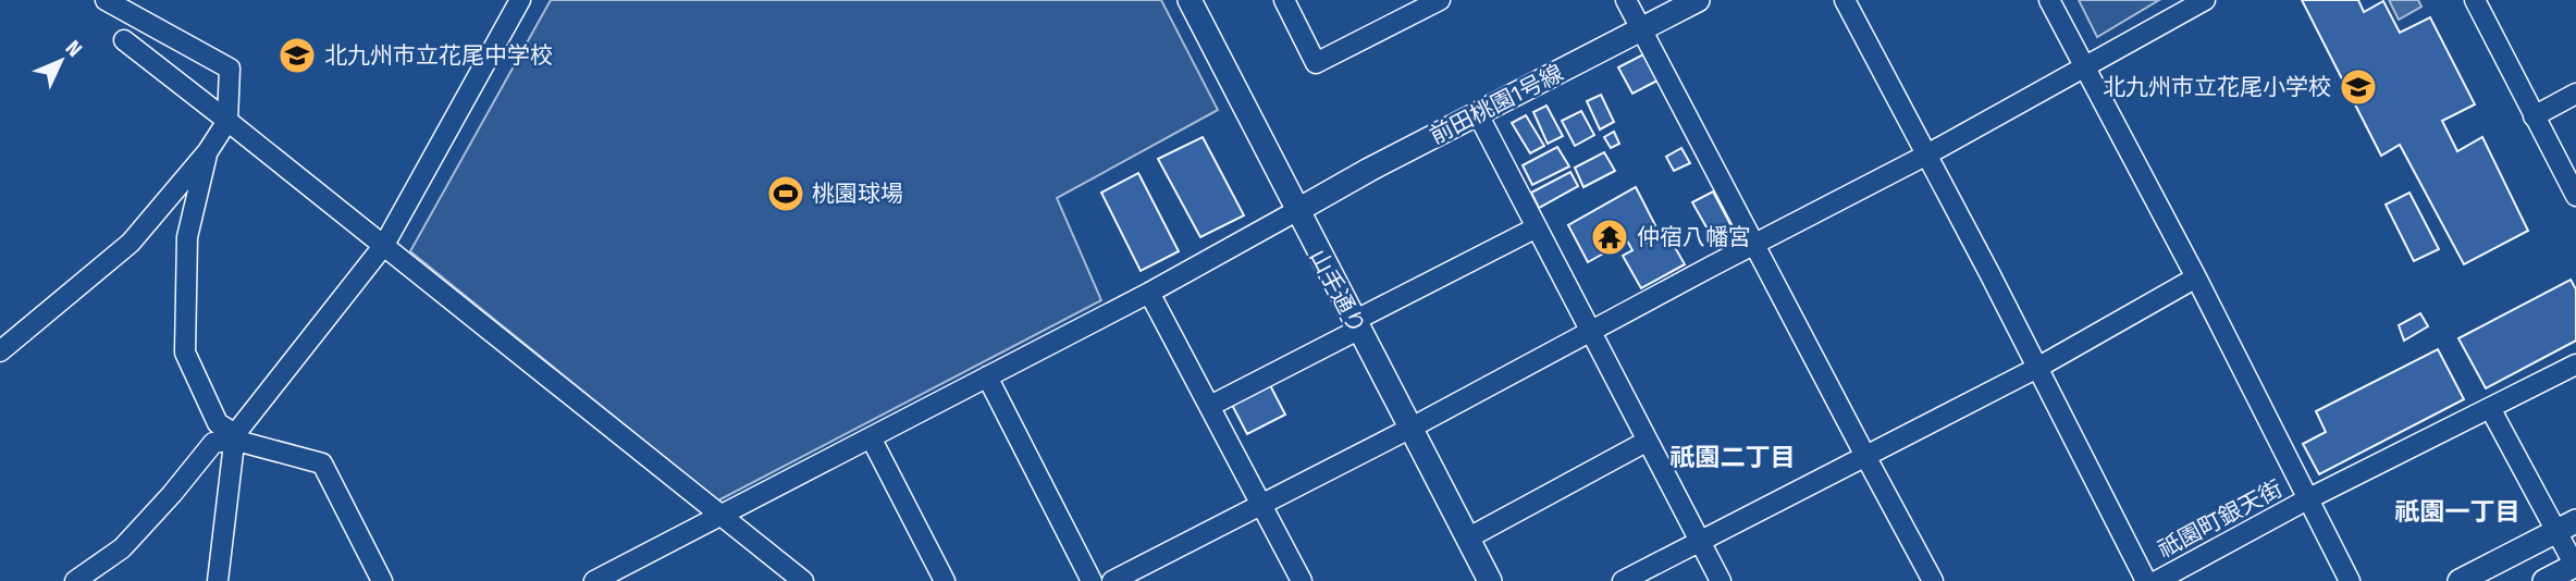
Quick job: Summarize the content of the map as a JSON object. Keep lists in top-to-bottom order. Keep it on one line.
{"streets":{"street":["前田桃園1号線","山手通り","祇園町銀天街"]},"crossings":[["前田桃園1号線","山手通り"]],"districts":["祇園二丁目","祇園一丁目"],"places":{"school or university":["北九州市立花尾中学校","北九州市立花尾小学校"],"sports":["桃園球場"],"temple":["仲宿八幡宮"]},"north":"top right"}
